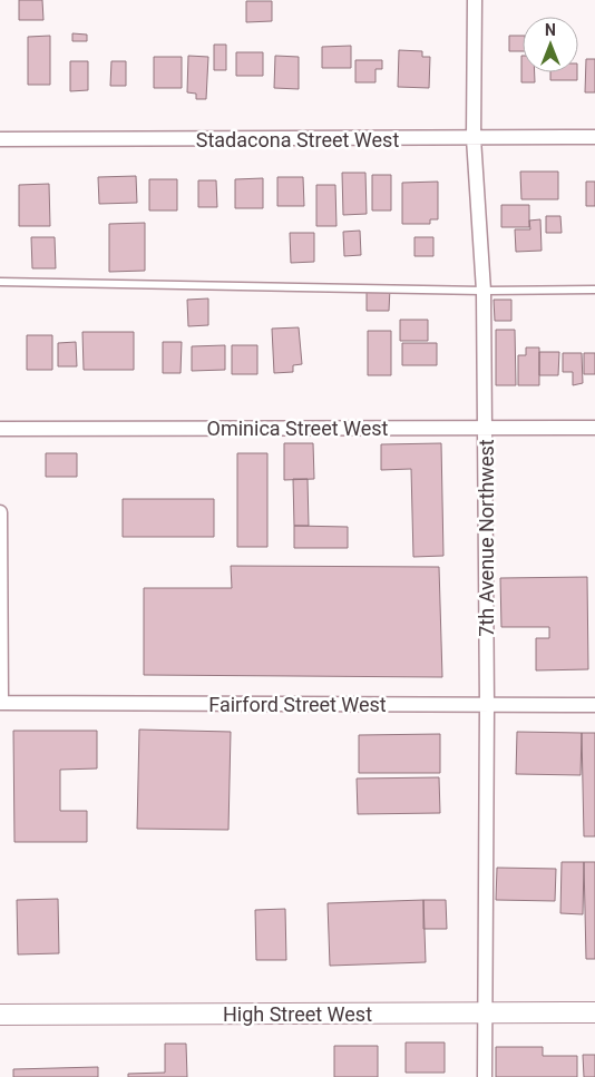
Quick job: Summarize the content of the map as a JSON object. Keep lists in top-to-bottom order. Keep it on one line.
{"streets":{"main road":["High Street West"],"street":["Stadacona Street West","Ominica Street West","7th Avenue Northwest","Fairford Street West"]},"crossings":[["Stadacona Street West","7th Avenue Northwest"],["Ominica Street West","7th Avenue Northwest"],["7th Avenue Northwest","Fairford Street West"],["7th Avenue Northwest","High Street West"]],"north":"top"}
